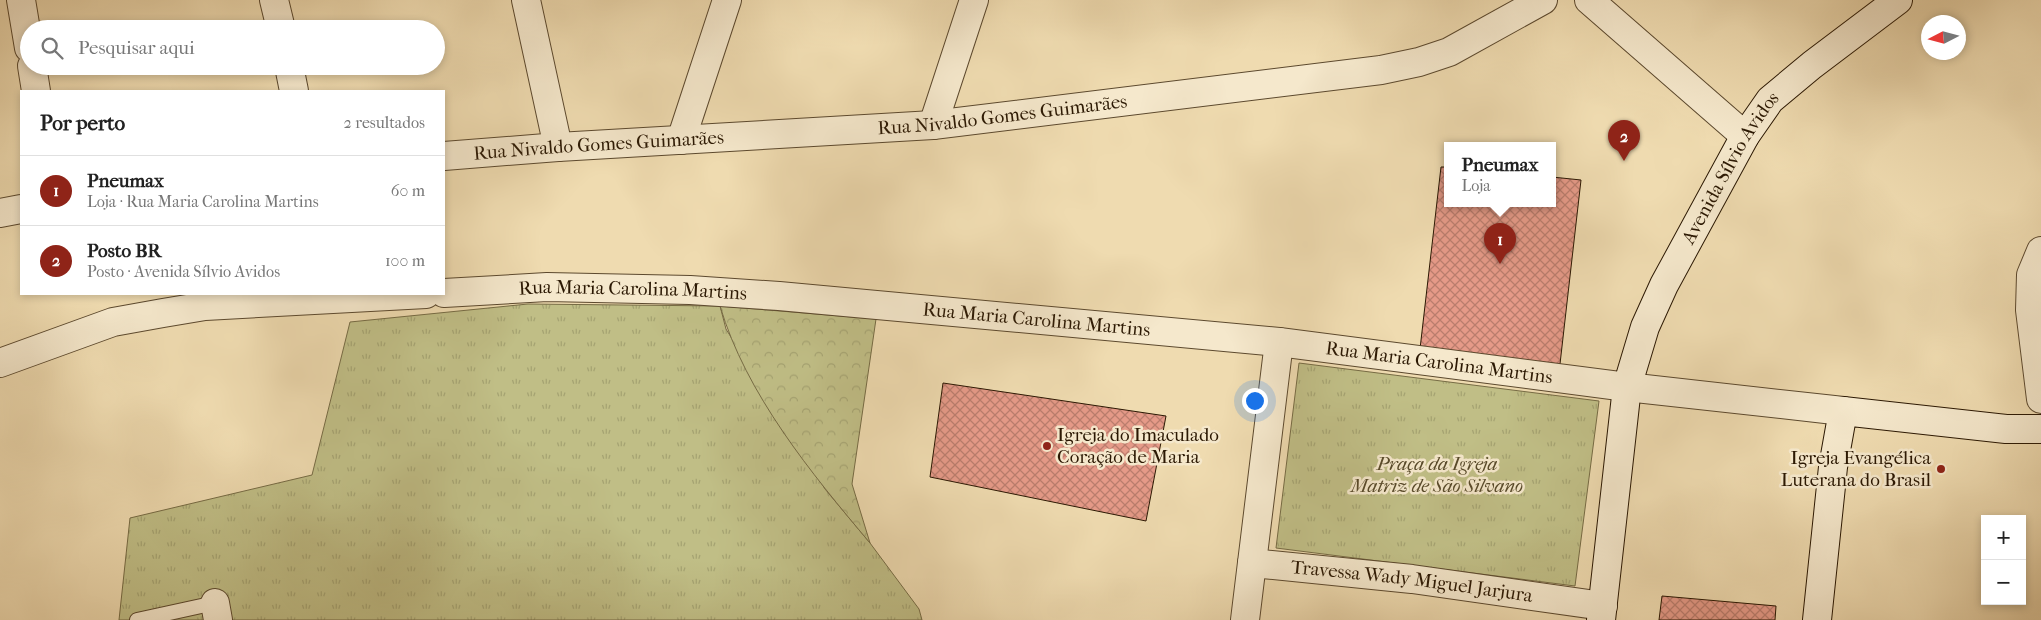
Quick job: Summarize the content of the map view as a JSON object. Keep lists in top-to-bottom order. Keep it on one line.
{"streets":{"street":["Rua Nivaldo Gomes Guimarães","Avenida Sílvio Avidos","Rua Maria Carolina Martins","Travessa Wady Miguel Jarjura"]},"crossings":[["Avenida Sílvio Avidos","Rua Maria Carolina Martins"],["Avenida Sílvio Avidos","Travessa Wady Miguel Jarjura"]],"parks":["Praça da Igreja Matriz de São Silvano"],"places":["Igreja do Imaculado Coração de Maria","Igreja Evangélica Luterana do Brasil"],"north":"left","page":{"search":"Pesquisar aqui","heading":["Por perto","2 resultados"],"pins":["2","1"],"popup":["Pneumax","Loja"],"list":[{"mark":"1","name":"Pneumax","note":"Loja · Rua Maria Carolina Martins","value":"60 m"},{"mark":"2","name":"Posto BR","note":"Posto · Avenida Sílvio Avidos","value":"100 m"}],"map_buttons":["+","−"]}}
